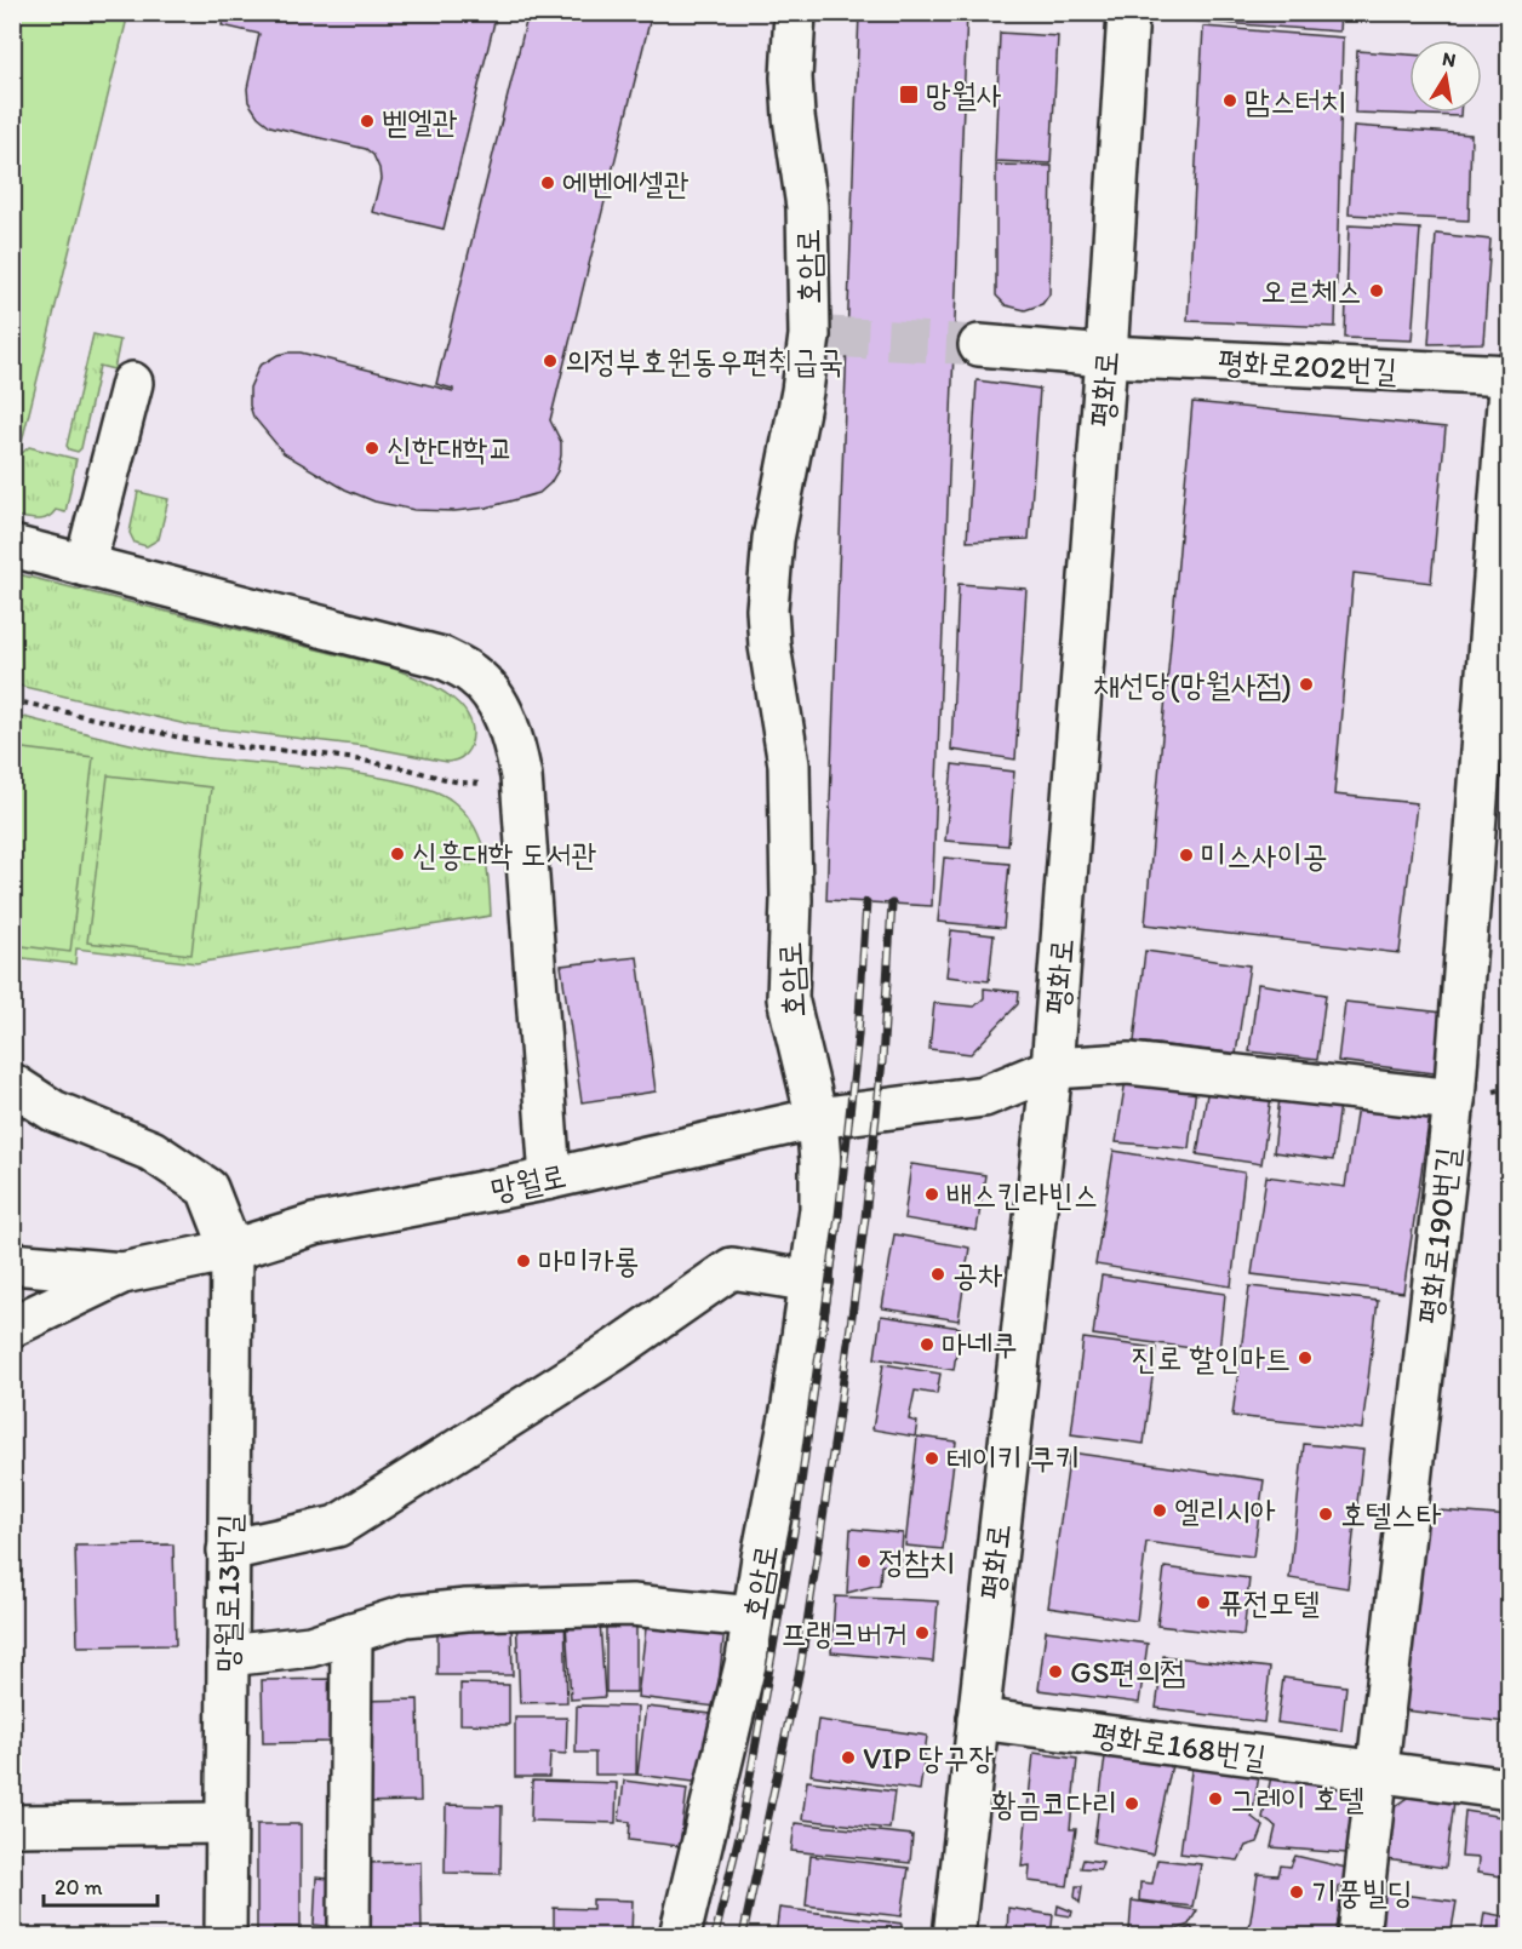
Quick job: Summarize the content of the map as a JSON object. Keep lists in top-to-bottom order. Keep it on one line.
{"streets":{"street":["호암로","평화로202번길","평화로","망월로","평화로190번길","망월로13번길","평화로168번길"]},"crossings":[["호암로","망월로"],["평화로202번길","평화로"],["평화로202번길","평화로190번길"],["평화로","망월로"],["평화로","평화로168번길"],["망월로","망월로13번길"],["평화로190번길","평화로168번길"]],"places":{"transit":["망월사"],"other":["맘스터치","벧엘관","에벤에셀관","오르체스","의정부호원동우편취급국","신한대학교","채선당(망월사점)","신흥대학 도서관","미스사이공","배스킨라빈스","마미카롱","공차","마네쿠","진로 할인마트","테이키 쿠키","엘리시아","호텔스타","정참치","퓨전모텔","프랭크버거","GS편의점","VIP 당구장","그레이 호텔","황금코다리","기풍빌딩"]},"scale_bar":"20 m","north":"top"}
